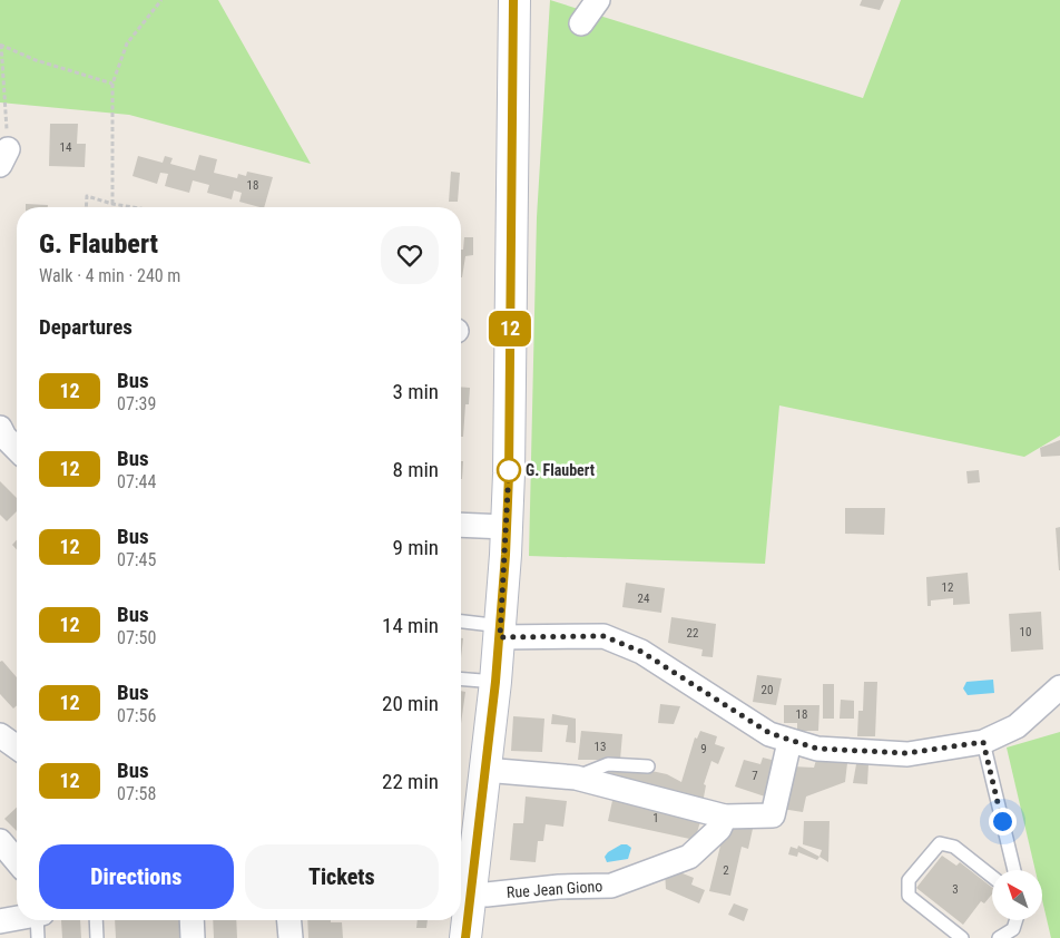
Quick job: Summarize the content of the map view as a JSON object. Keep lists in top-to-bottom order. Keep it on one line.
{"streets":{"street":["Rue Jean Giono"]},"places":["G. Flaubert"],"lines":["bus line 12"],"house_numbers":["14","18","12","24","10","22","20","18","13","9","7","1","2","3"],"north":"top left","page":{"on_map":"12","heading":[["G. Flaubert","Walk · 4 min · 240 m"],"Departures"],"list":[{"mark":"12","name":"Bus","note":"07:39","value":"3 min"},{"mark":"12","name":"Bus","note":"07:44","value":"8 min"},{"mark":"12","name":"Bus","note":"07:45","value":"9 min"},{"mark":"12","name":"Bus","note":"07:50","value":"14 min"},{"mark":"12","name":"Bus","note":"07:56","value":"20 min"},{"mark":"12","name":"Bus","note":"07:58","value":"22 min"}],"buttons":["Directions","Tickets"]}}
